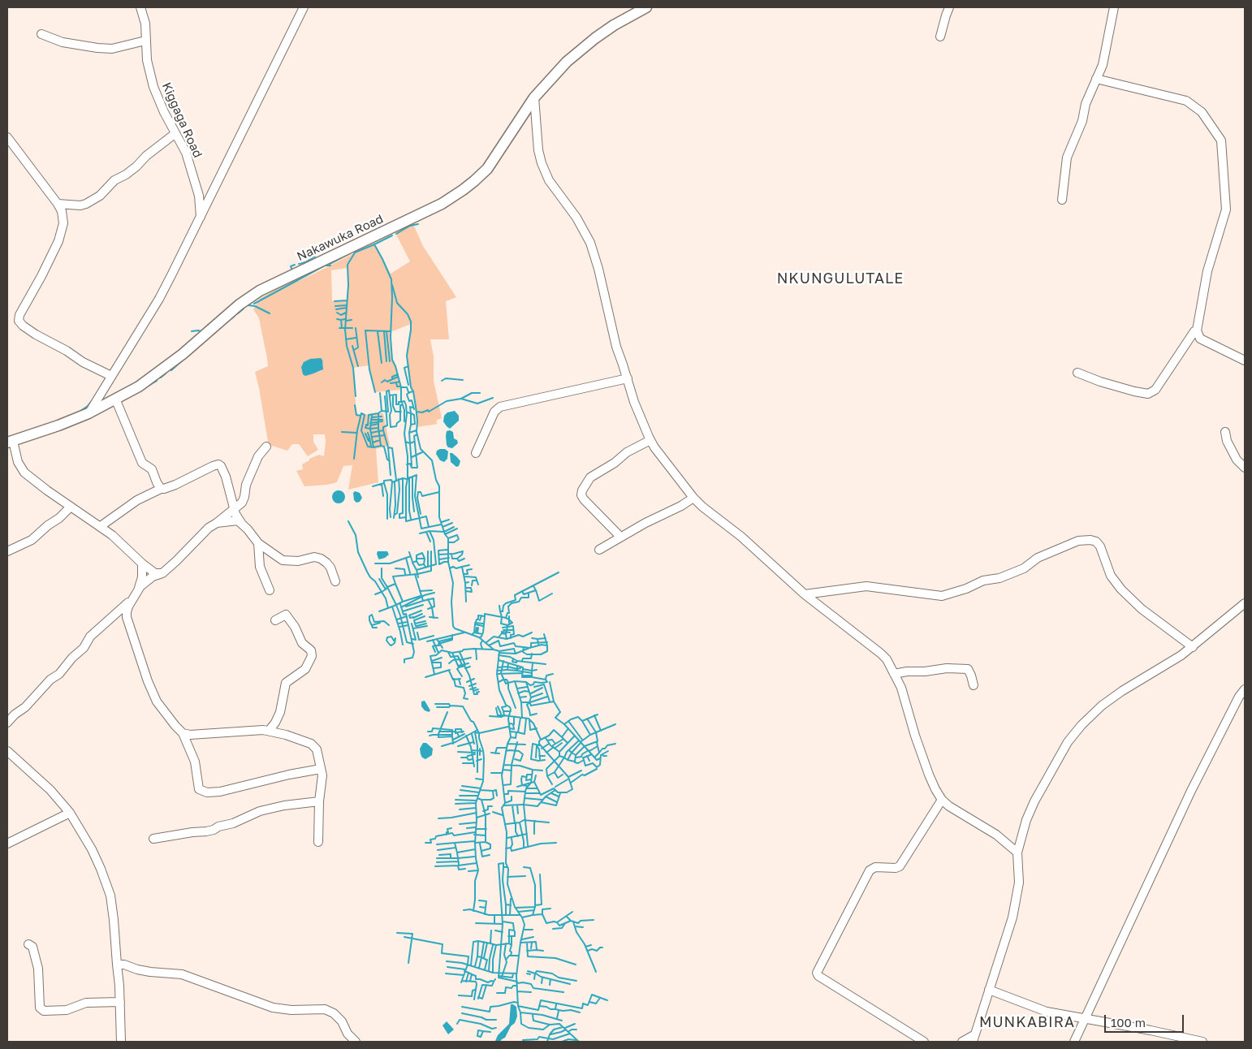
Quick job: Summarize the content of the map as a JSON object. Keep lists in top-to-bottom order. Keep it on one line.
{"streets":{"main road":["Nakawuka Road"],"street":["Kiggaga Road"]},"districts":["NKUNGULUTALE","MUNKABIRA"],"scale_bar":"100 m"}
